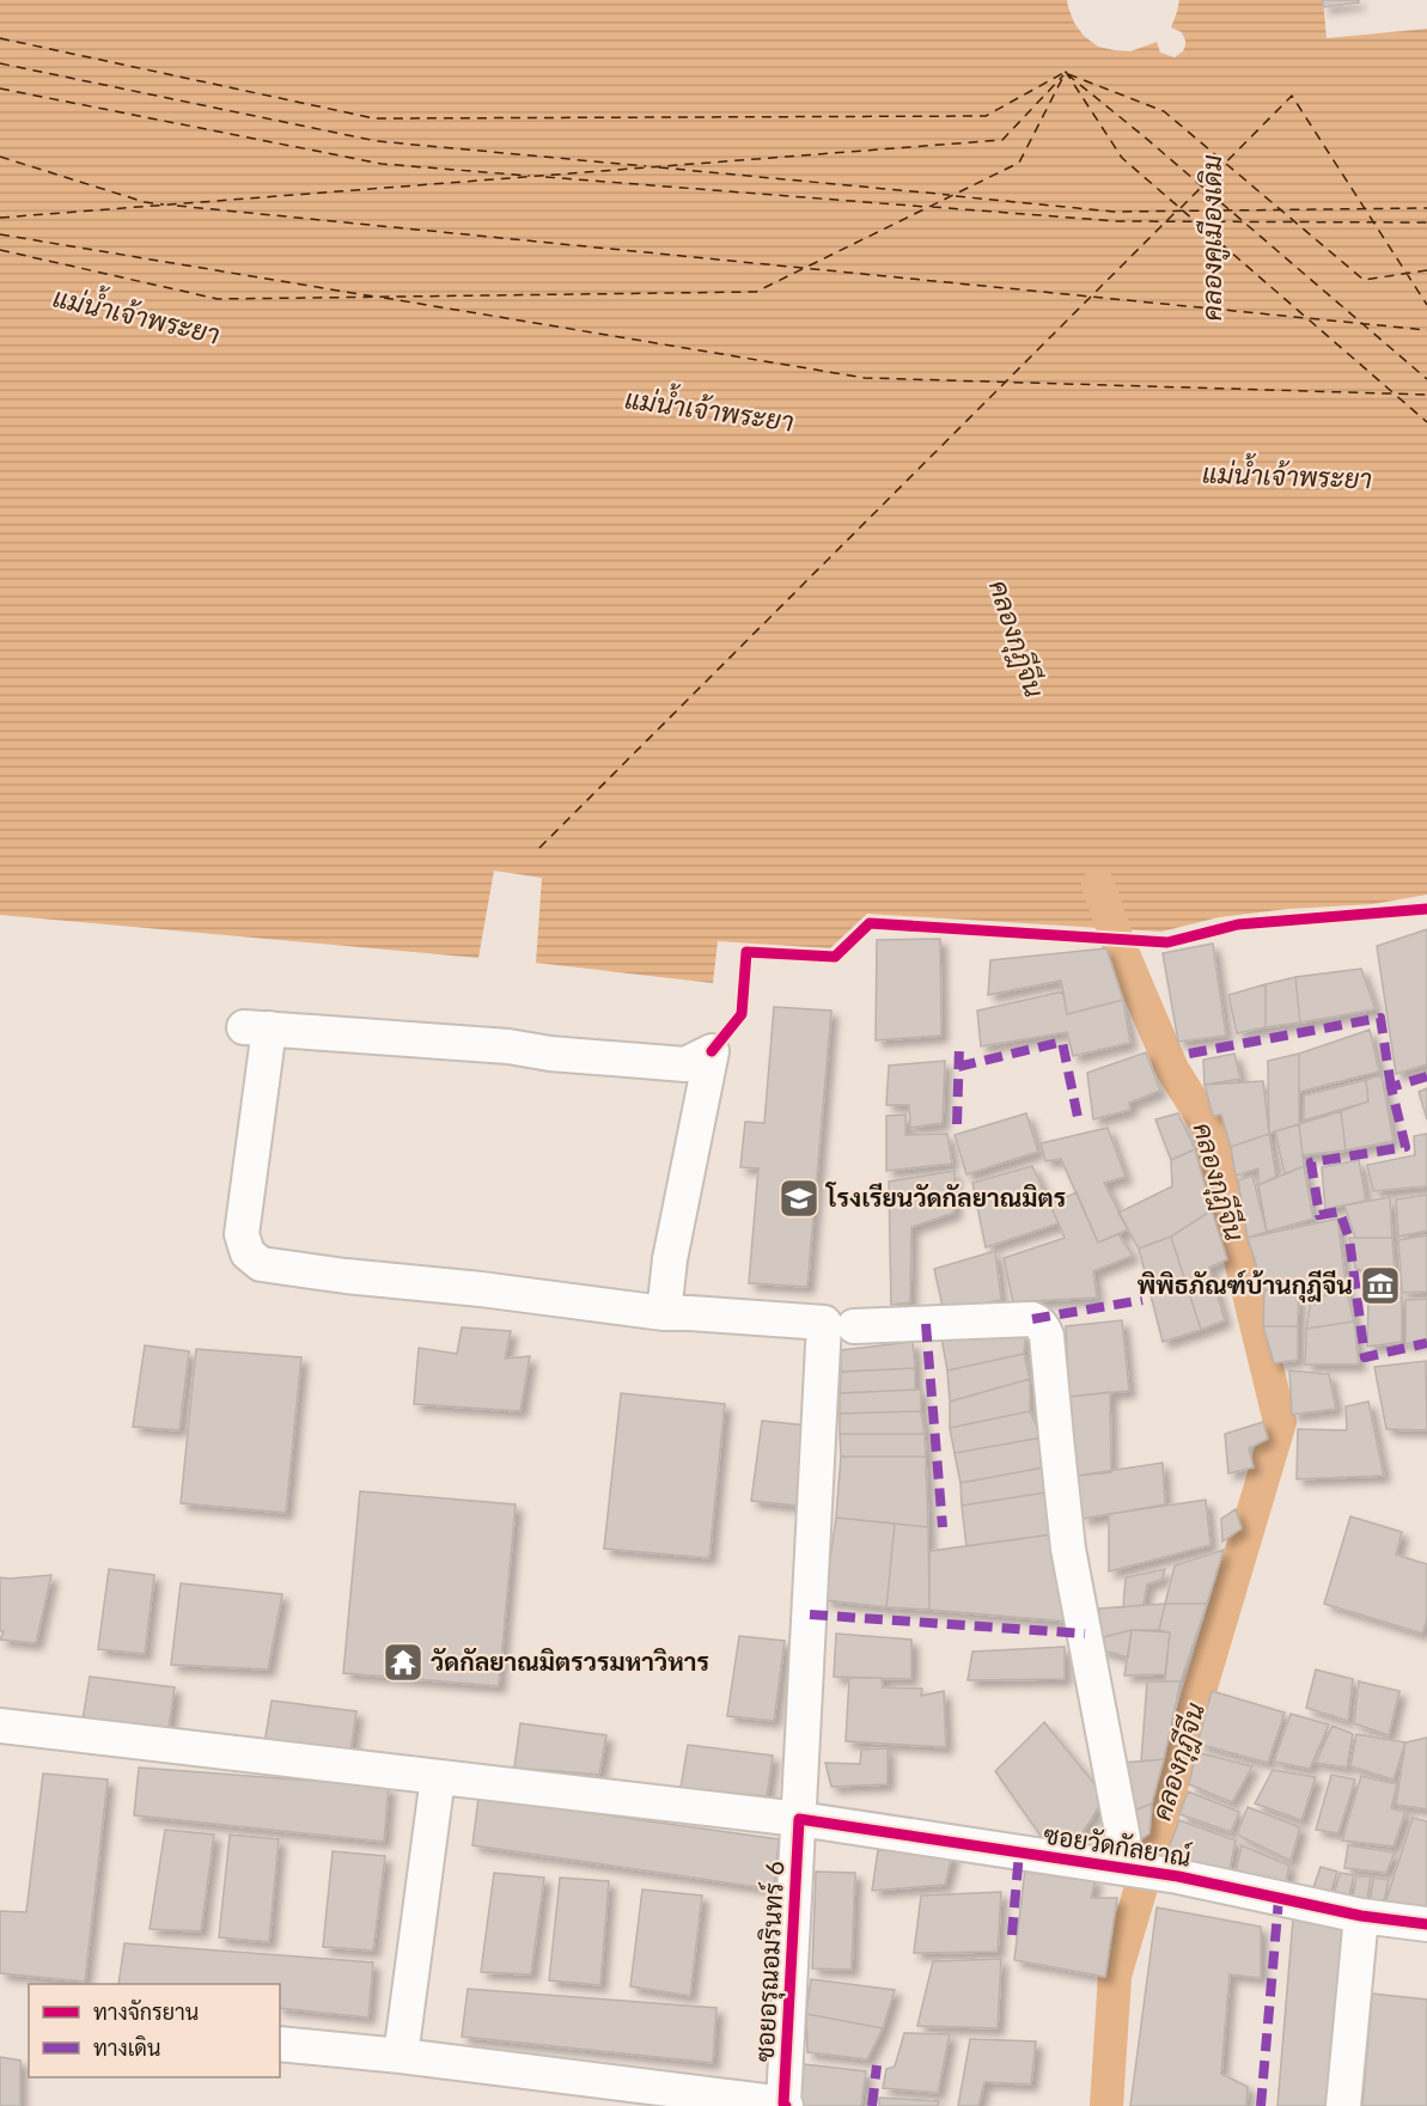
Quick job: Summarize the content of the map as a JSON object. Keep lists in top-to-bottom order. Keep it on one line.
{"streets":{"street":["ซอยวัดกัลยาณ์","ซอยอรุณอมรินทร์ 6"]},"crossings":[["ซอยวัดกัลยาณ์","ซอยอรุณอมรินทร์ 6"]],"water":["คลองคูเมืองเดิม","แม่น้ำเจ้าพระยา","คลองกุฎีจีน"],"places":{"school or university":["โรงเรียนวัดกัลยาณมิตร"],"museum":["พิพิธภัณฑ์บ้านกุฎีจีน"],"temple":["วัดกัลยาณมิตรวรมหาวิหาร"]},"legend":["ทางจักรยาน","ทางเดิน"]}
